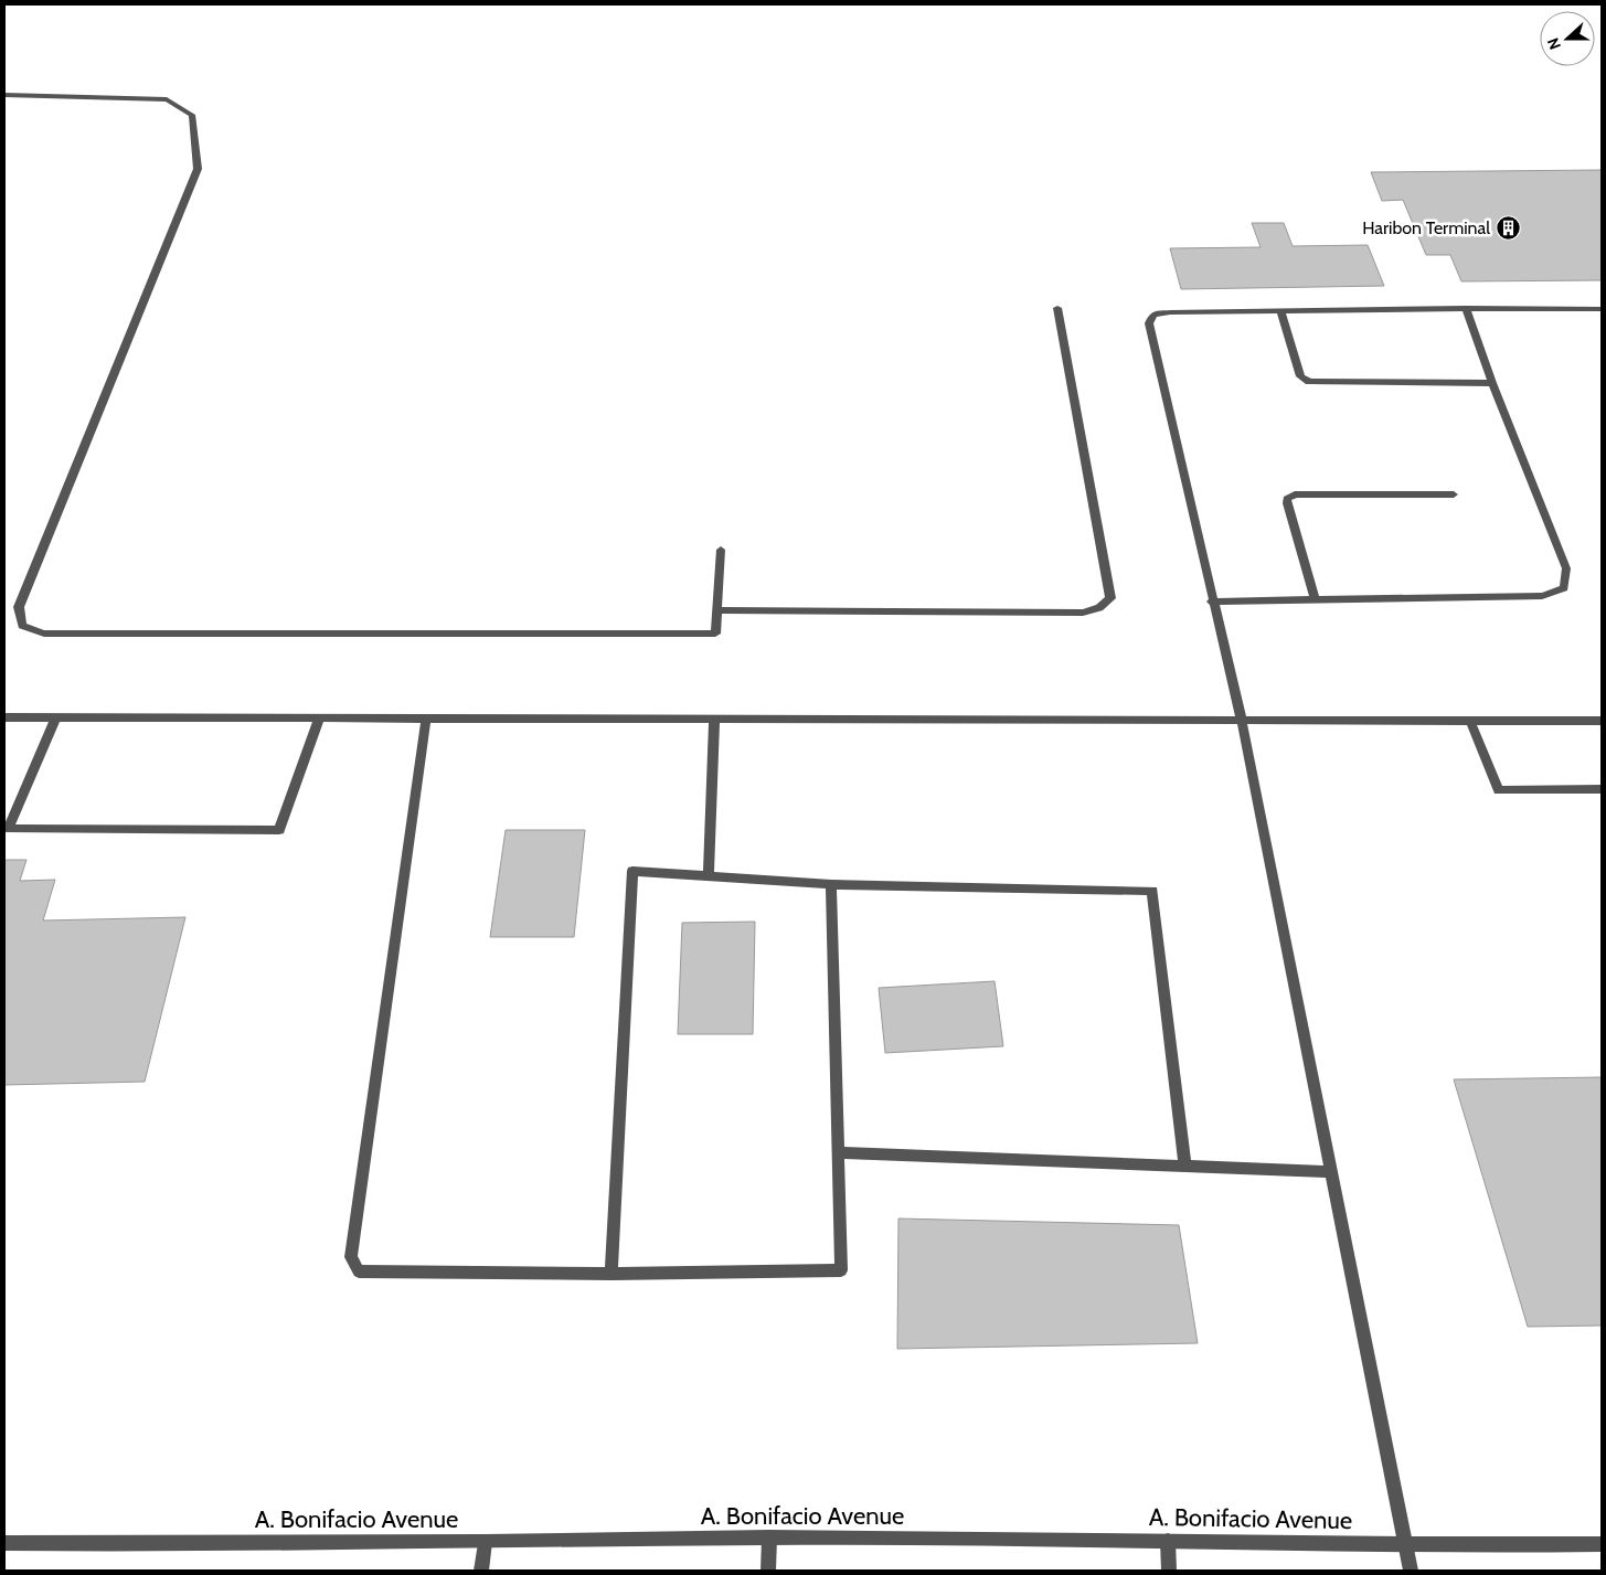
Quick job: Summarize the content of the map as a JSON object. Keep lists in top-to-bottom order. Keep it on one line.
{"streets":{"street":["A. Bonifacio Avenue"]},"places":{"building":["Haribon Terminal"]},"north":"left"}
